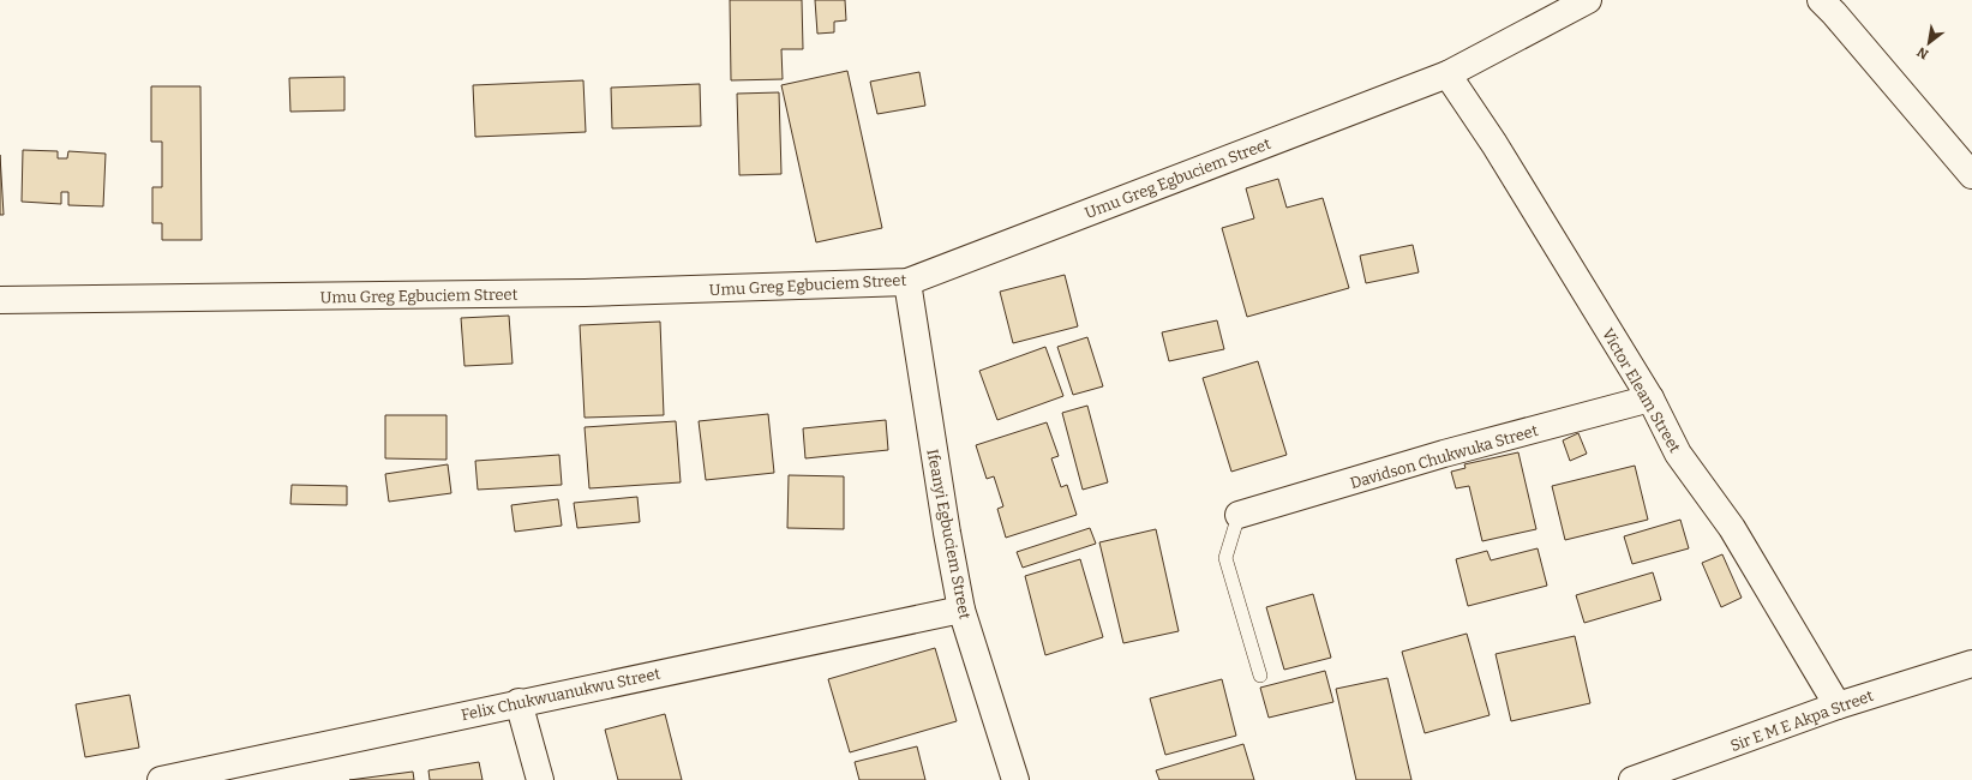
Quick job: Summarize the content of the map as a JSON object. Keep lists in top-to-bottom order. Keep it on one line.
{"streets":{"street":["Umu Greg Egbuciem Street","Victor Eleam Street","Davidson Chukwuka Street","Ifeanyi Egbuciem Street","Felix Chukwuanukwu Street","Sir E M E Akpa Street"]},"crossings":[["Umu Greg Egbuciem Street","Victor Eleam Street"],["Umu Greg Egbuciem Street","Ifeanyi Egbuciem Street"],["Victor Eleam Street","Davidson Chukwuka Street"],["Victor Eleam Street","Sir E M E Akpa Street"],["Ifeanyi Egbuciem Street","Felix Chukwuanukwu Street"]],"north":"bottom left"}
